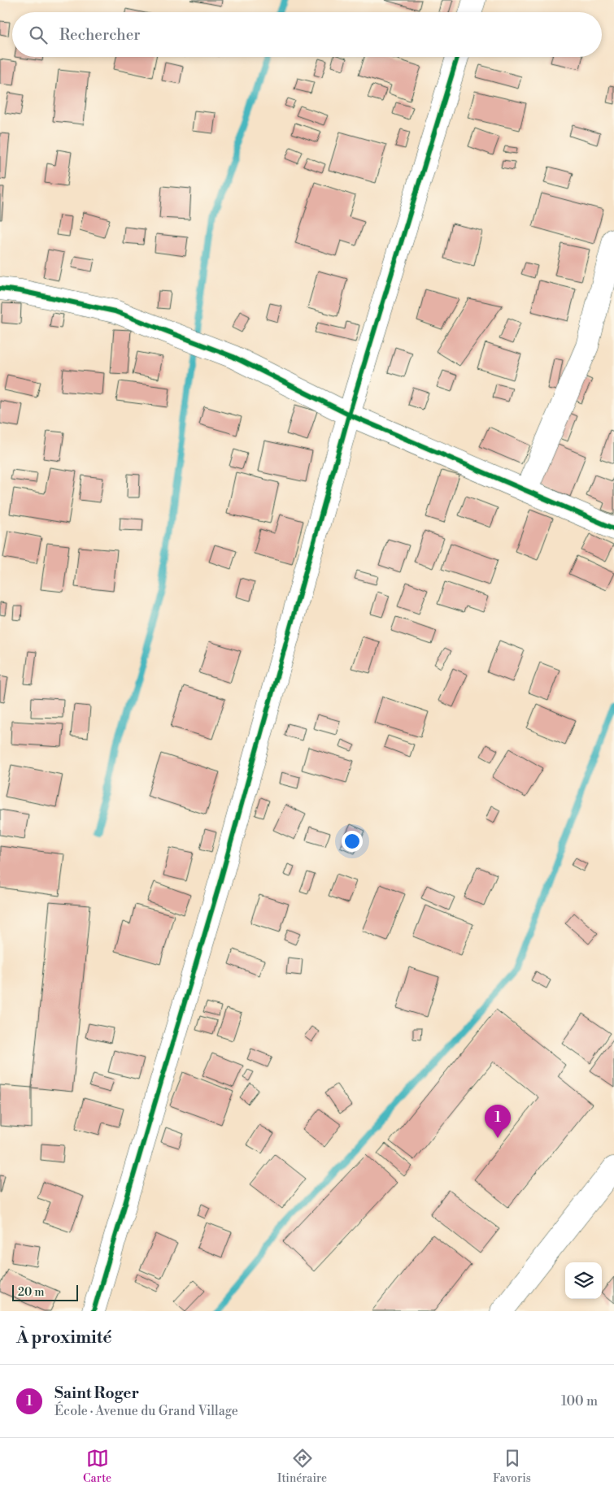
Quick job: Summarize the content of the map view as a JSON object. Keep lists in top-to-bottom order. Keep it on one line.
{"scale_bar":"20 m","page":{"search":"Rechercher","pins":"1","scale":"20 m","heading":"À proximité","list":[{"mark":"1","name":"Saint Roger","note":"École · Avenue du Grand Village","value":"100 m"}],"nav":["Carte","Itinéraire","Favoris"]}}
